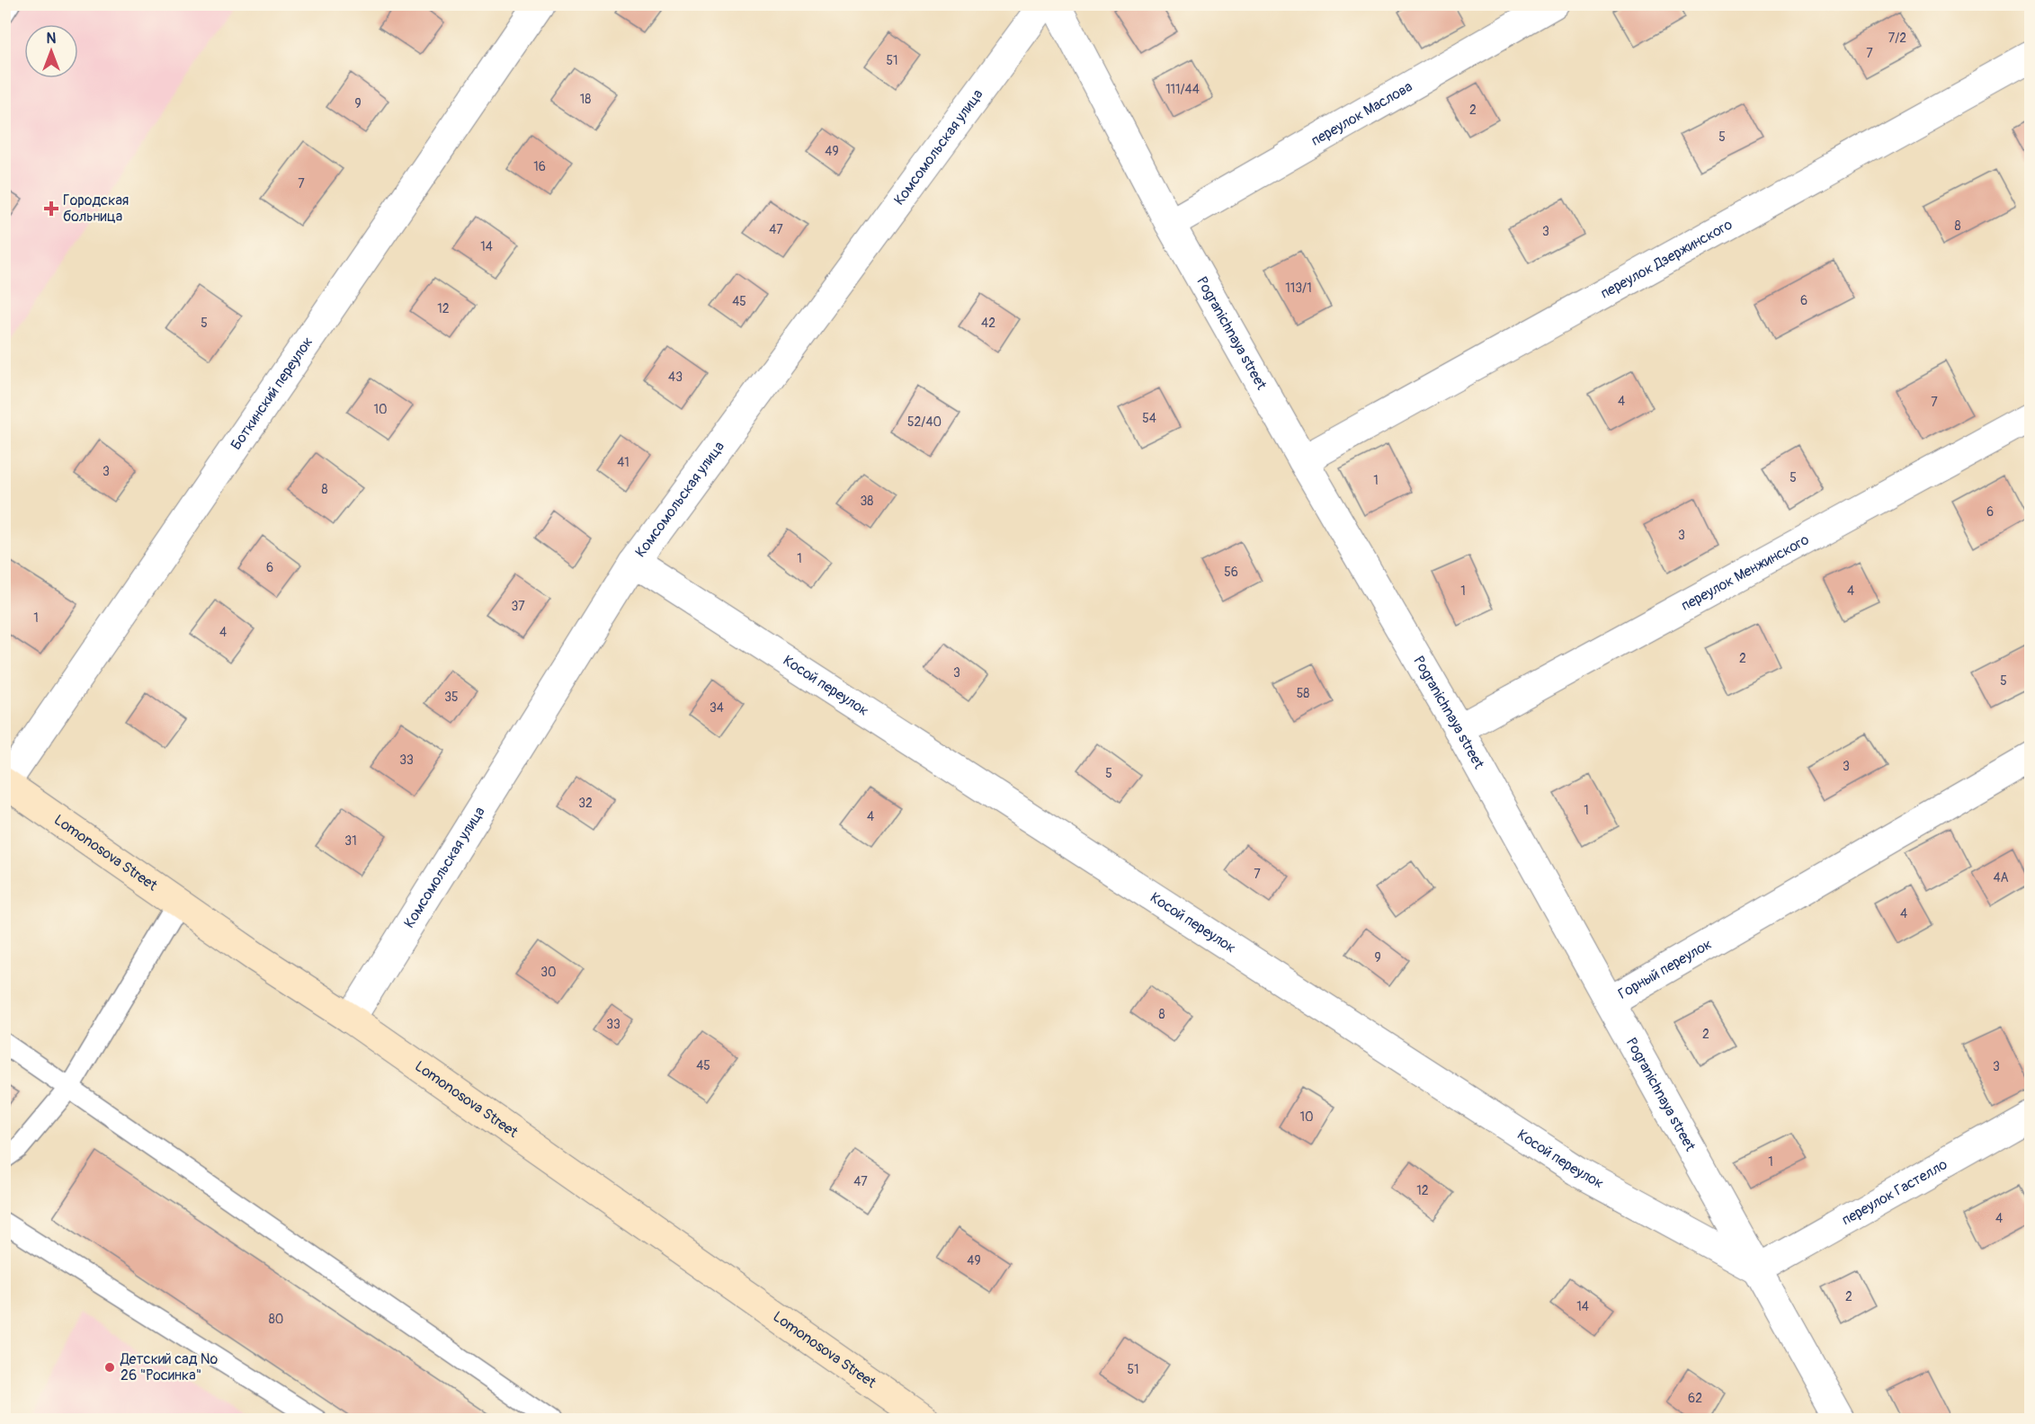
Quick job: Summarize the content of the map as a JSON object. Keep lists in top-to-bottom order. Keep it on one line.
{"streets":{"main road":["Lomonosova Street"],"street":["переулок Маслова","Комсомольская улица","переулок Дзержинского","Pogranichnaya street","Боткинский переулок","переулок Менжинского","Косой переулок","Горный переулок","переулок Гастелло"]},"crossings":[["переулок Маслова","Pogranichnaya street"],["Комсомольская улица","Косой переулок"],["Комсомольская улица","Lomonosova Street"],["переулок Дзержинского","Pogranichnaya street"],["Pogranichnaya street","переулок Менжинского"],["Pogranichnaya street","Косой переулок"],["Pogranichnaya street","Горный переулок"],["Pogranichnaya street","переулок Гастелло"],["Боткинский переулок","Lomonosova Street"],["Косой переулок","переулок Гастелло"]],"places":{"health":["Городская больница"],"other":["Детский сад № 26 \"Росинка\""]},"house_numbers":["7/2","7","51","111/44","18","9","2","5","49","16","7","8","47","3","14","113/1","6","45","12","5","42","43","4","7","10","54","52/40","41","3","5","1","8","38","6","3","1","6","56","1","4","37","1","4","2","3","5","58","35","34","33","3","5","32","1","4","31","7","4А","4","9","30","8","33","2","45","3","10","1","47","12","4","49","2","14","80","51","62"],"north":"top"}
